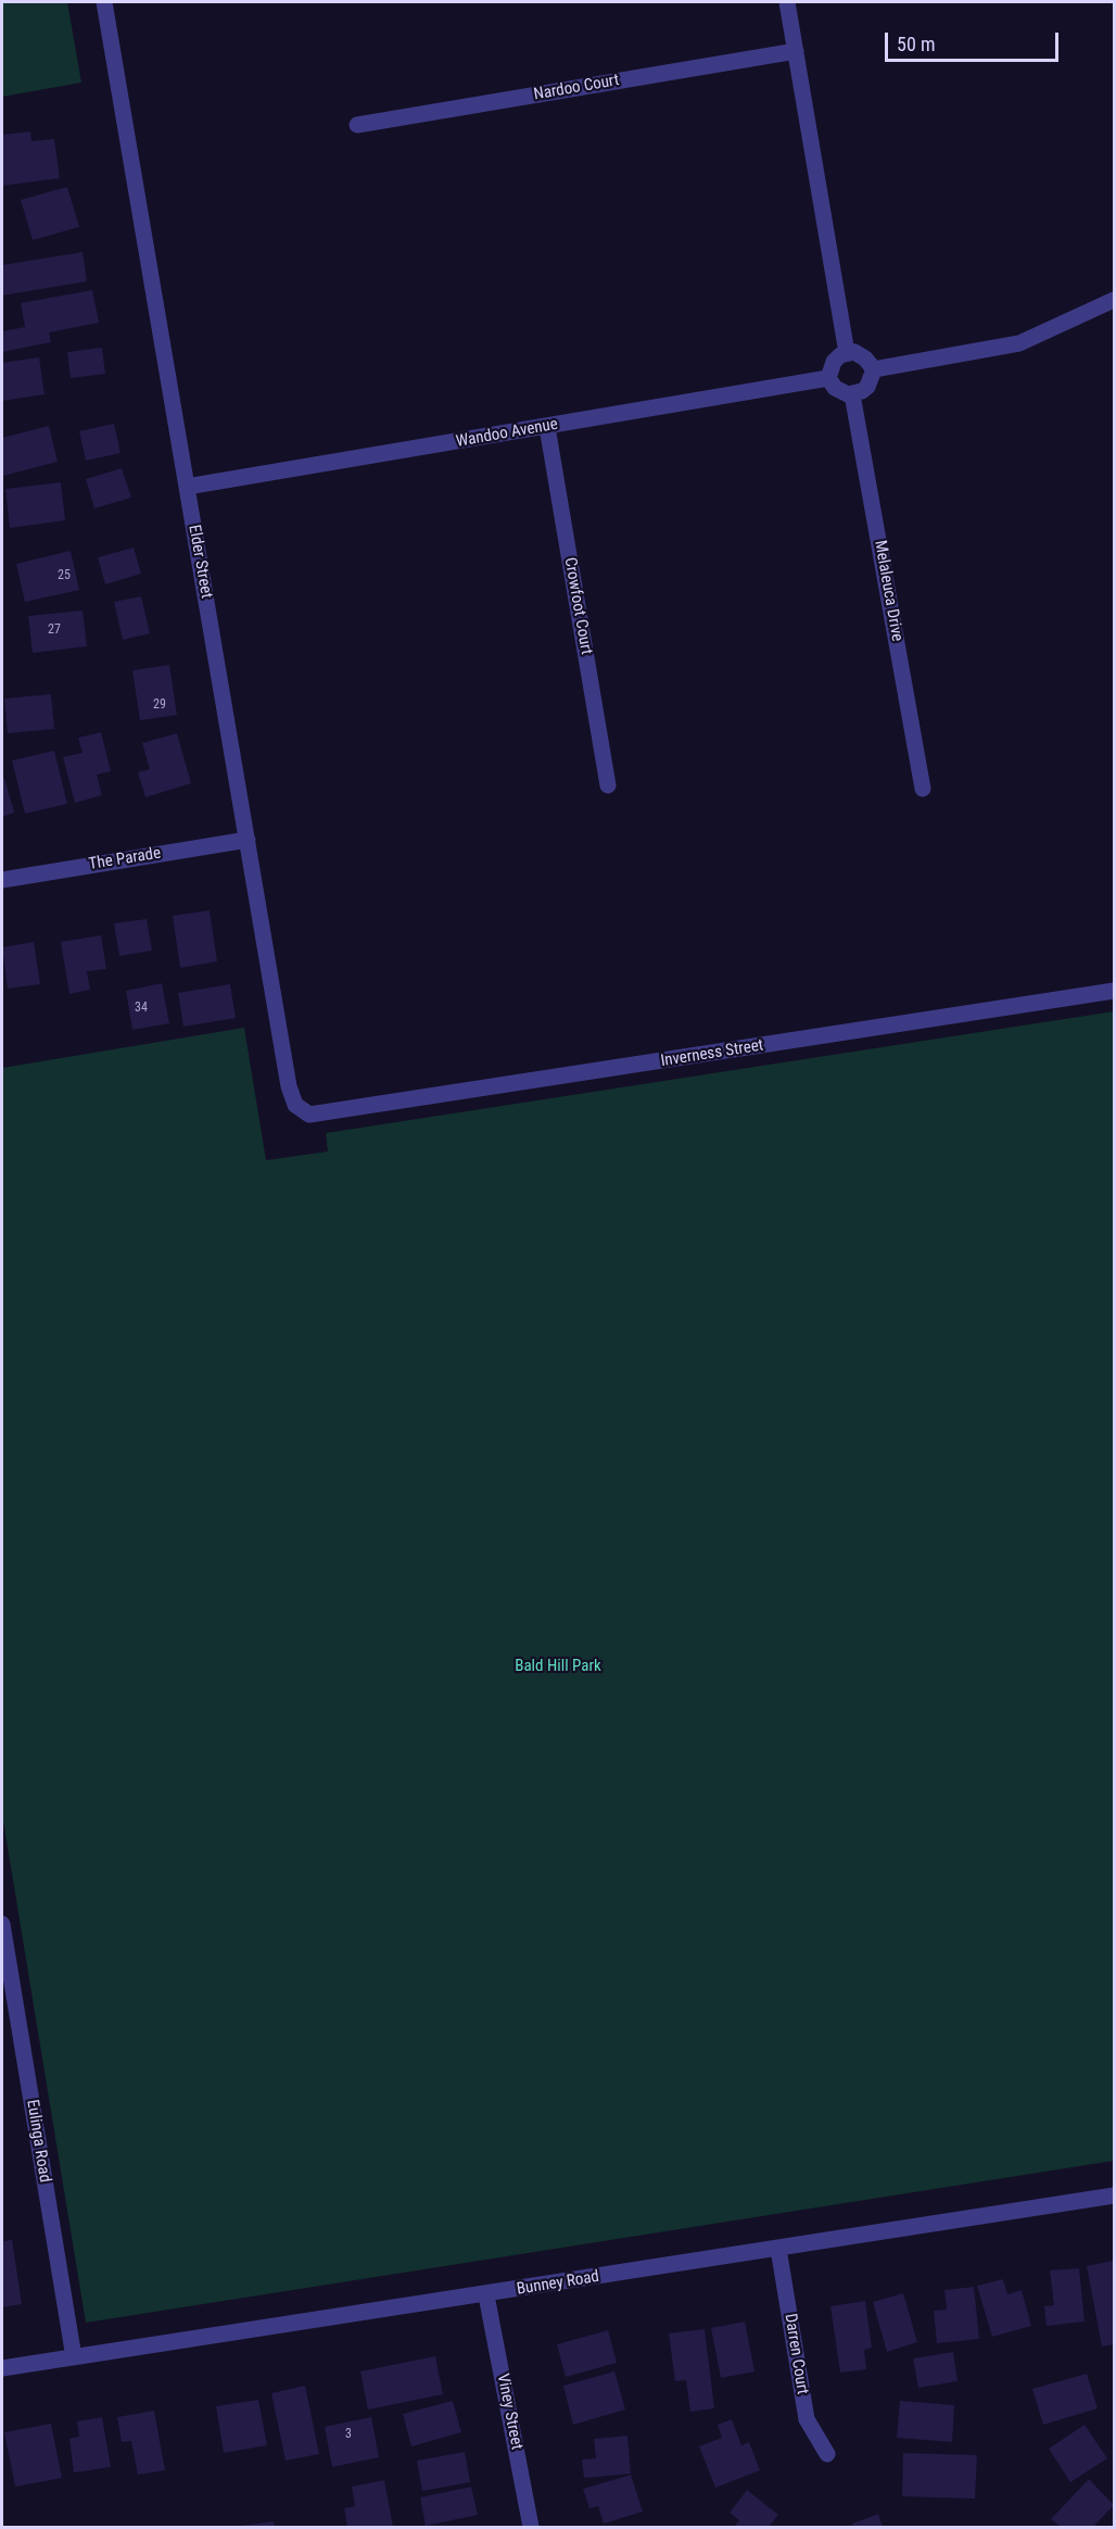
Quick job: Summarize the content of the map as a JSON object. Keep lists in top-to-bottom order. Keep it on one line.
{"streets":{"street":["Nardoo Court","Wandoo Avenue","Elder Street","Melaleuca Drive","Crowfoot Court","The Parade","Inverness Street","Eulinga Road","Bunney Road","Darren Court","Viney Street"]},"crossings":[["Wandoo Avenue","Elder Street"],["Wandoo Avenue","Melaleuca Drive"],["Wandoo Avenue","Crowfoot Court"],["Elder Street","The Parade"],["Elder Street","Inverness Street"],["Eulinga Road","Bunney Road"],["Bunney Road","Darren Court"],["Bunney Road","Viney Street"]],"parks":["Bald Hill Park"],"house_numbers":["25","27","29","34","3"],"scale_bar":"50 m"}
